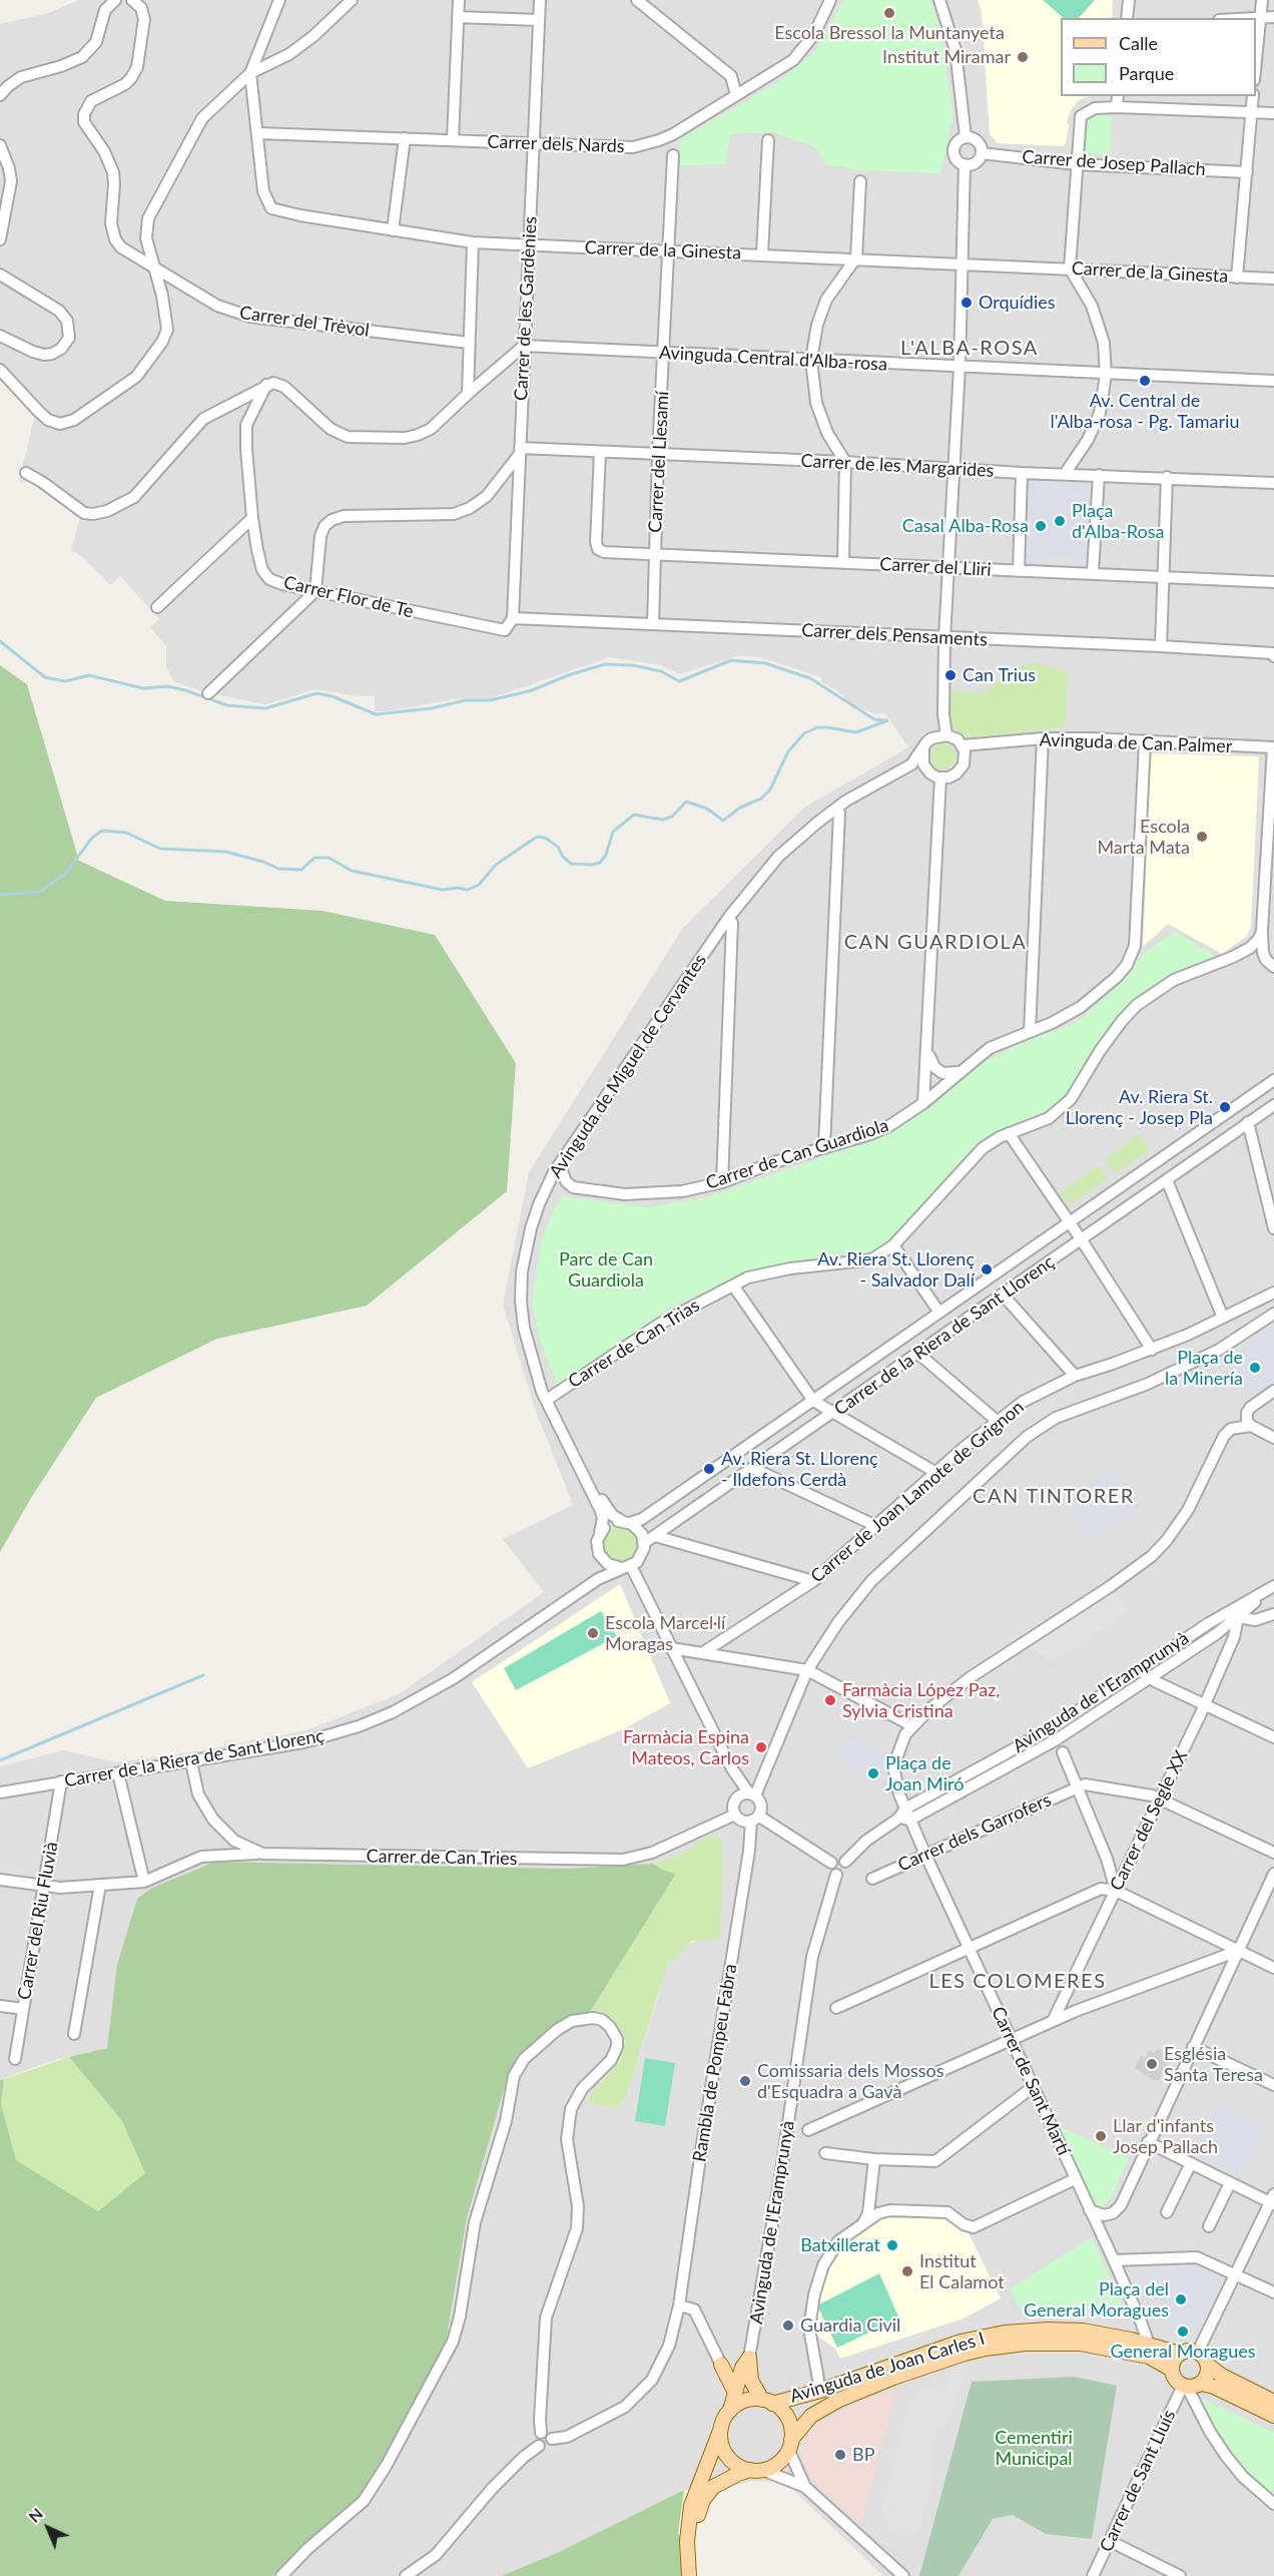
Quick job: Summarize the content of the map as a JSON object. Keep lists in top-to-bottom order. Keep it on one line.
{"streets":{"main road":["Avinguda de Joan Carles I"],"street":["Carrer dels Nards","Carrer de Josep Pallach","Carrer de la Ginesta","Carrer de les Gardènies","Carrer del Trèvol","Avinguda Central d'Alba-rosa","Carrer del Llesamí","Carrer de les Margarides","Carrer del Lliri","Carrer Flor de Te","Carrer dels Pensaments","Avinguda de Can Palmer","Avinguda de Miguel de Cervantes","Carrer de Can Guardiola","Carrer de la Riera de Sant Llorenç","Carrer de Can Trias","Carrer de Joan Lamote de Grignon","Avinguda de l'Eramprunyà","Carrer del Segle XX","Carrer dels Garrofers","Carrer de Can Tries","Carrer del Riu Fluvià","Rambla de Pompeu Fabra","Carrer de Sant Martí","Carrer de Sant Lluís"]},"crossings":[["Carrer dels Nards","Carrer de la Ginesta"],["Carrer dels Nards","Carrer de les Gardènies"],["Carrer de la Ginesta","Carrer de les Gardènies"],["Carrer de la Ginesta","Carrer del Llesamí"],["Carrer de les Gardènies","Avinguda Central d'Alba-rosa"],["Carrer de les Gardènies","Carrer de les Margarides"],["Carrer de les Gardènies","Carrer Flor de Te"],["Carrer de les Gardènies","Carrer dels Pensaments"],["Avinguda Central d'Alba-rosa","Carrer del Llesamí"],["Carrer del Llesamí","Carrer de les Margarides"],["Carrer del Llesamí","Carrer del Lliri"],["Carrer del Llesamí","Carrer dels Pensaments"],["Carrer de les Margarides","Carrer del Lliri"],["Carrer Flor de Te","Carrer dels Pensaments"],["Avinguda de Can Palmer","Avinguda de Miguel de Cervantes"],["Avinguda de Can Palmer","Carrer de Can Guardiola"],["Avinguda de Miguel de Cervantes","Carrer de Can Guardiola"],["Avinguda de Miguel de Cervantes","Carrer de la Riera de Sant Llorenç"],["Avinguda de Miguel de Cervantes","Carrer de Can Trias"],["Carrer de la Riera de Sant Llorenç","Carrer de Can Tries"],["Carrer de la Riera de Sant Llorenç","Carrer del Riu Fluvià"],["Avinguda de l'Eramprunyà","Carrer del Segle XX"],["Avinguda de l'Eramprunyà","Carrer de Sant Martí"],["Carrer dels Garrofers","Carrer de Sant Martí"],["Carrer de Can Tries","Rambla de Pompeu Fabra"],["Carrer de Sant Martí","Avinguda de Joan Carles I"],["Avinguda de Joan Carles I","Carrer de Sant Lluís"]],"districts":["L'ALBA-ROSA","CAN GUARDIOLA","CAN TINTORER","LES COLOMERES"],"parks":["Parc de Can Guardiola","Cementiri Municipal"],"places":["Escola Bressol la Muntanyeta","Institut Miramar","Orquídies","Av. Central de l'Alba-rosa - Pg. Tamariu","Plaça d'Alba-Rosa","Casal Alba-Rosa","Can Trius","Escola Marta Mata","Av. Riera St. Llorenç - Josep Pla","Av. Riera St. Llorenç - Salvador Dalí","Plaça de la Minería","Av. Riera St. Llorenç - Ildefons Cerdà","Escola Marcel·lí Moragas","Farmàcia López Paz, Sylvia Cristina","Farmàcia Espina Mateos, Carlos","Plaça de Joan Miró","Església Santa Teresa","Comissaria dels Mossos d'Esquadra a Gavà","Llar d'infants Josep Pallach","Batxillerat","Institut El Calamot","Plaça del General Moragues","Guardia Civil","General Moragues","BP"],"legend":["Calle","Parque"],"north":"top left"}
